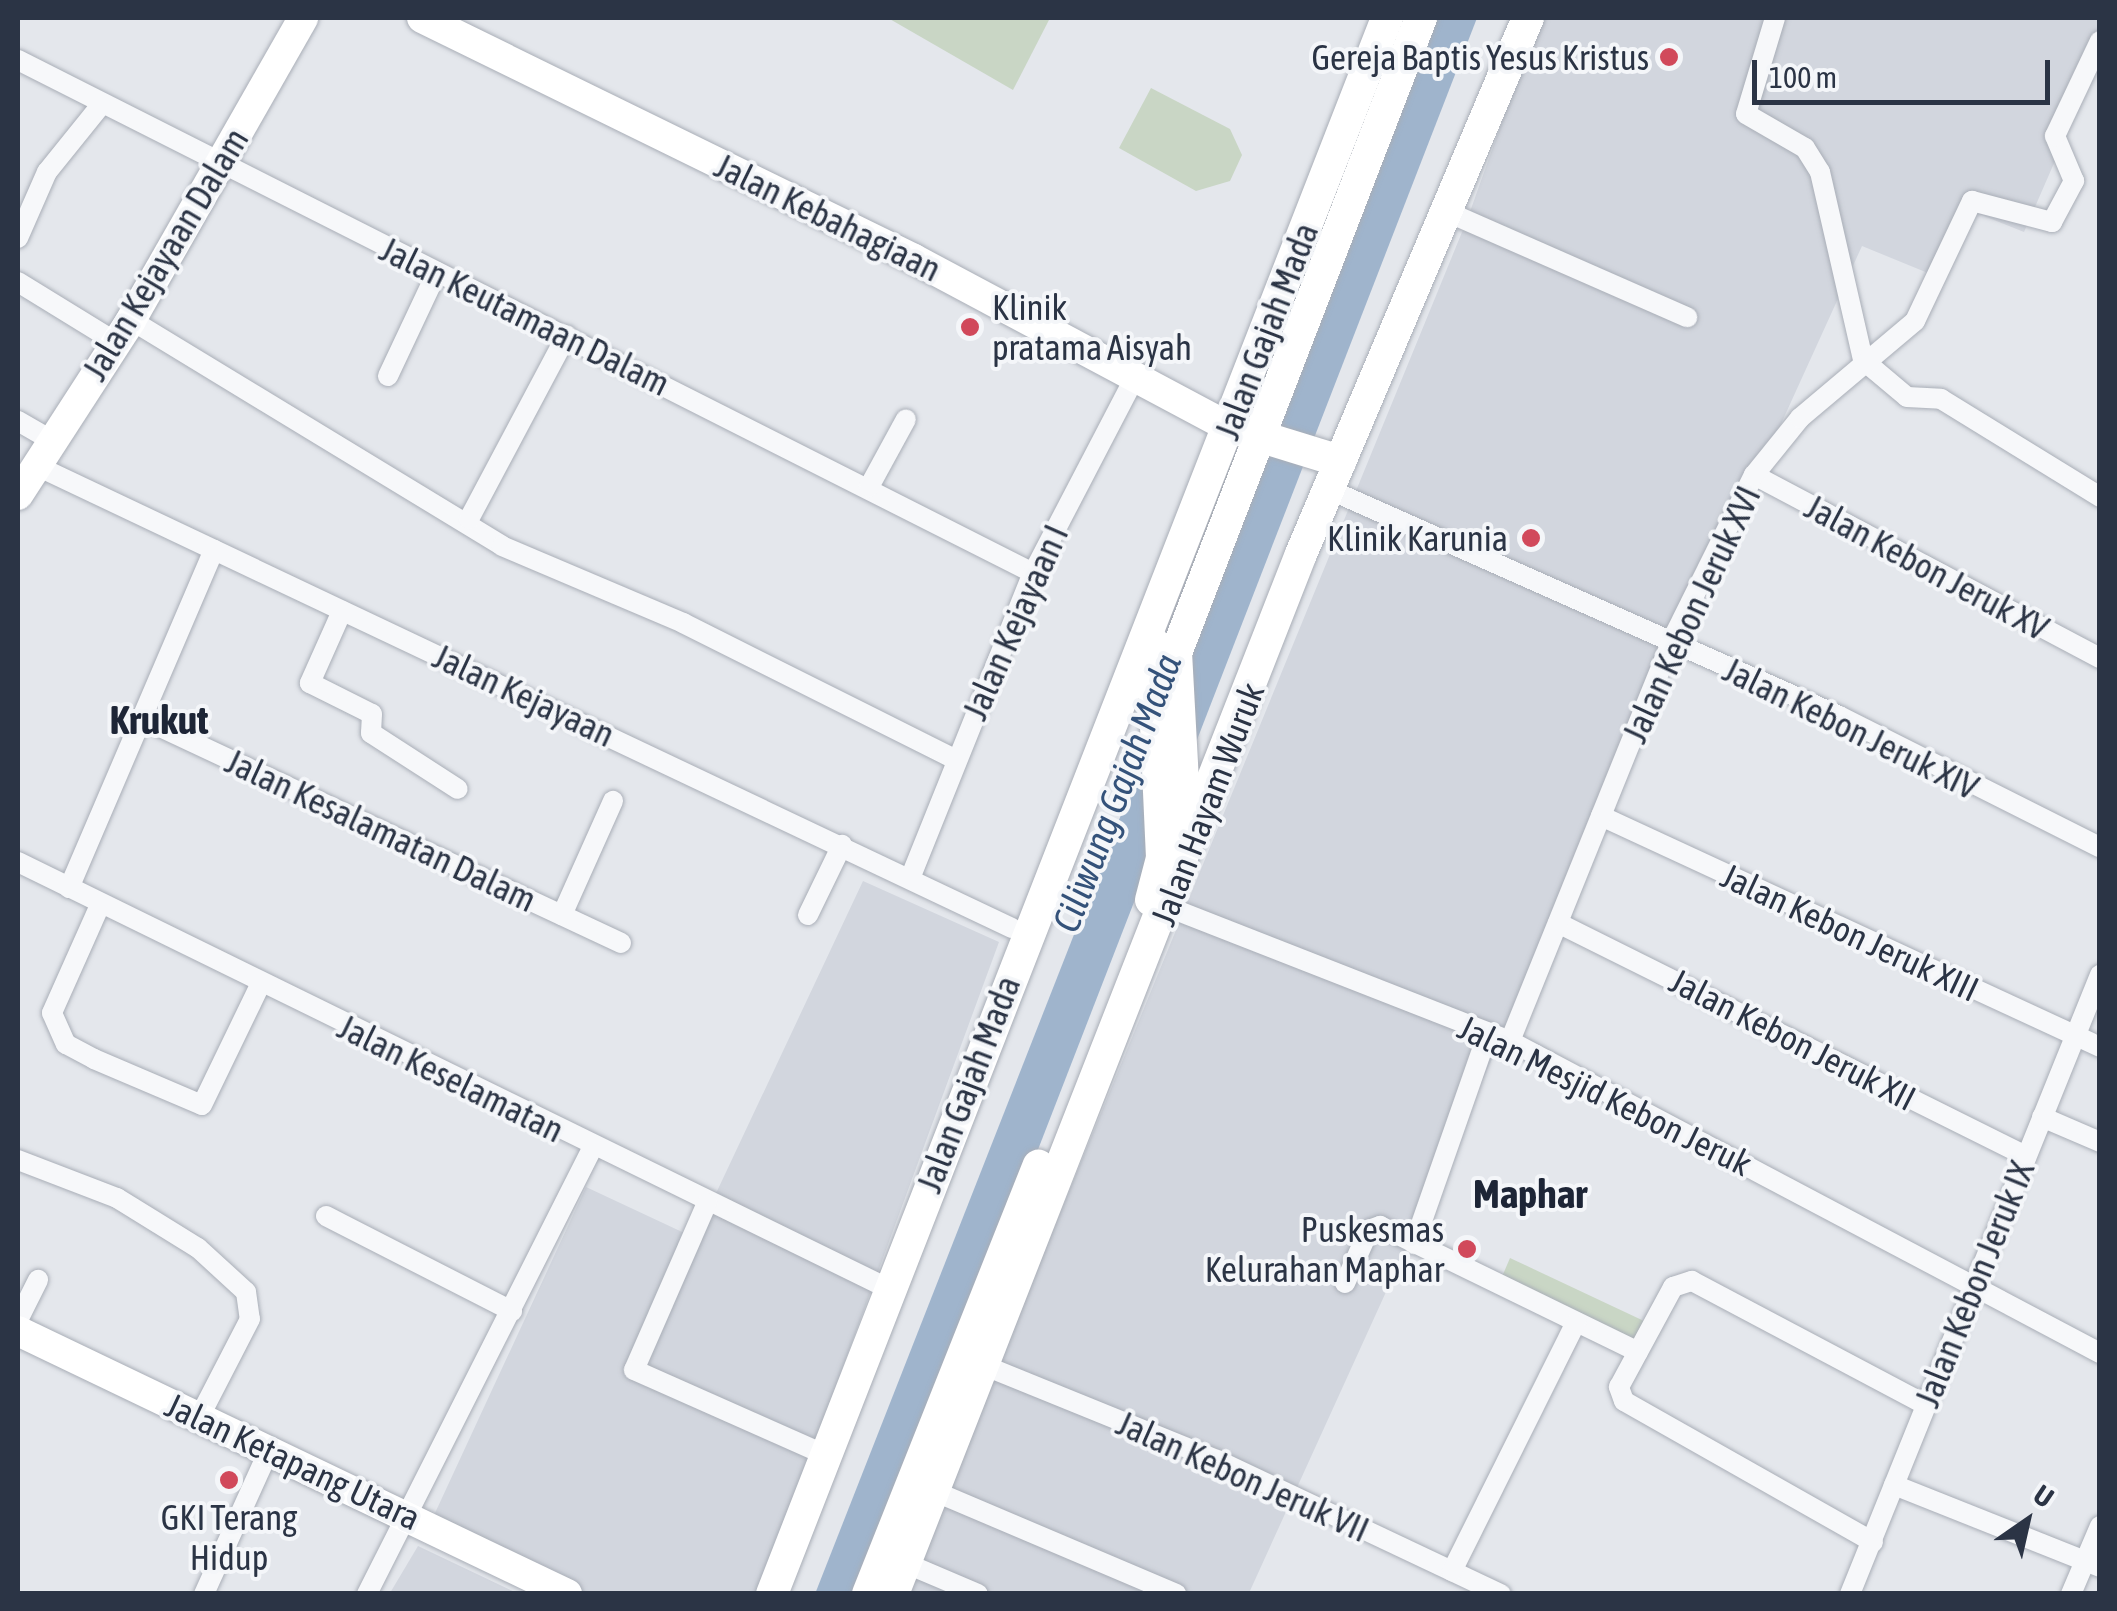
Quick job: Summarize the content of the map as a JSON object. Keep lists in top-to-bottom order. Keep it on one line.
{"streets":{"main road":["Jalan Gajah Mada","Jalan Hayam Wuruk"],"street":["Jalan Kebahagiaan","Jalan Kejayaan Dalam","Jalan Keutamaan Dalam","Jalan Kebon Jeruk XV","Jalan Kebon Jeruk XVI","Jalan Kejayaan I","Jalan Kejayaan","Jalan Kebon Jeruk XIV","Jalan Kesalamatan Dalam","Jalan Kebon Jeruk XIII","Jalan Kebon Jeruk XII","Jalan Keselamatan","Jalan Mesjid Kebon Jeruk","Jalan Kebon Jeruk IX","Jalan Ketapang Utara","Jalan Kebon Jeruk VII"]},"crossings":[["Jalan Kebahagiaan","Jalan Gajah Mada"],["Jalan Kebahagiaan","Jalan Kejayaan I"],["Jalan Kejayaan Dalam","Jalan Keutamaan Dalam"],["Jalan Kejayaan Dalam","Jalan Kejayaan"],["Jalan Keutamaan Dalam","Jalan Kejayaan I"],["Jalan Gajah Mada","Jalan Hayam Wuruk"],["Jalan Gajah Mada","Jalan Keselamatan"],["Jalan Kebon Jeruk XV","Jalan Kebon Jeruk XVI"],["Jalan Kebon Jeruk XVI","Jalan Kebon Jeruk XIV"],["Jalan Kebon Jeruk XVI","Jalan Kebon Jeruk XIII"],["Jalan Kebon Jeruk XVI","Jalan Kebon Jeruk XII"],["Jalan Kebon Jeruk XVI","Jalan Mesjid Kebon Jeruk"],["Jalan Kejayaan I","Jalan Kejayaan"],["Jalan Kebon Jeruk XIV","Jalan Hayam Wuruk"],["Jalan Hayam Wuruk","Jalan Mesjid Kebon Jeruk"],["Jalan Hayam Wuruk","Jalan Kebon Jeruk VII"],["Jalan Kebon Jeruk XIII","Jalan Kebon Jeruk IX"],["Jalan Kebon Jeruk XII","Jalan Kebon Jeruk IX"],["Jalan Mesjid Kebon Jeruk","Jalan Kebon Jeruk IX"]],"districts":["Krukut","Maphar"],"water":["Ciliwung Gajah Mada"],"places":["Gereja Baptis Yesus Kristus","Klinik pratama Aisyah","Klinik Karunia","Puskesmas Kelurahan Maphar","GKI Terang Hidup"],"scale_bar":"100 m","north":"top right"}
